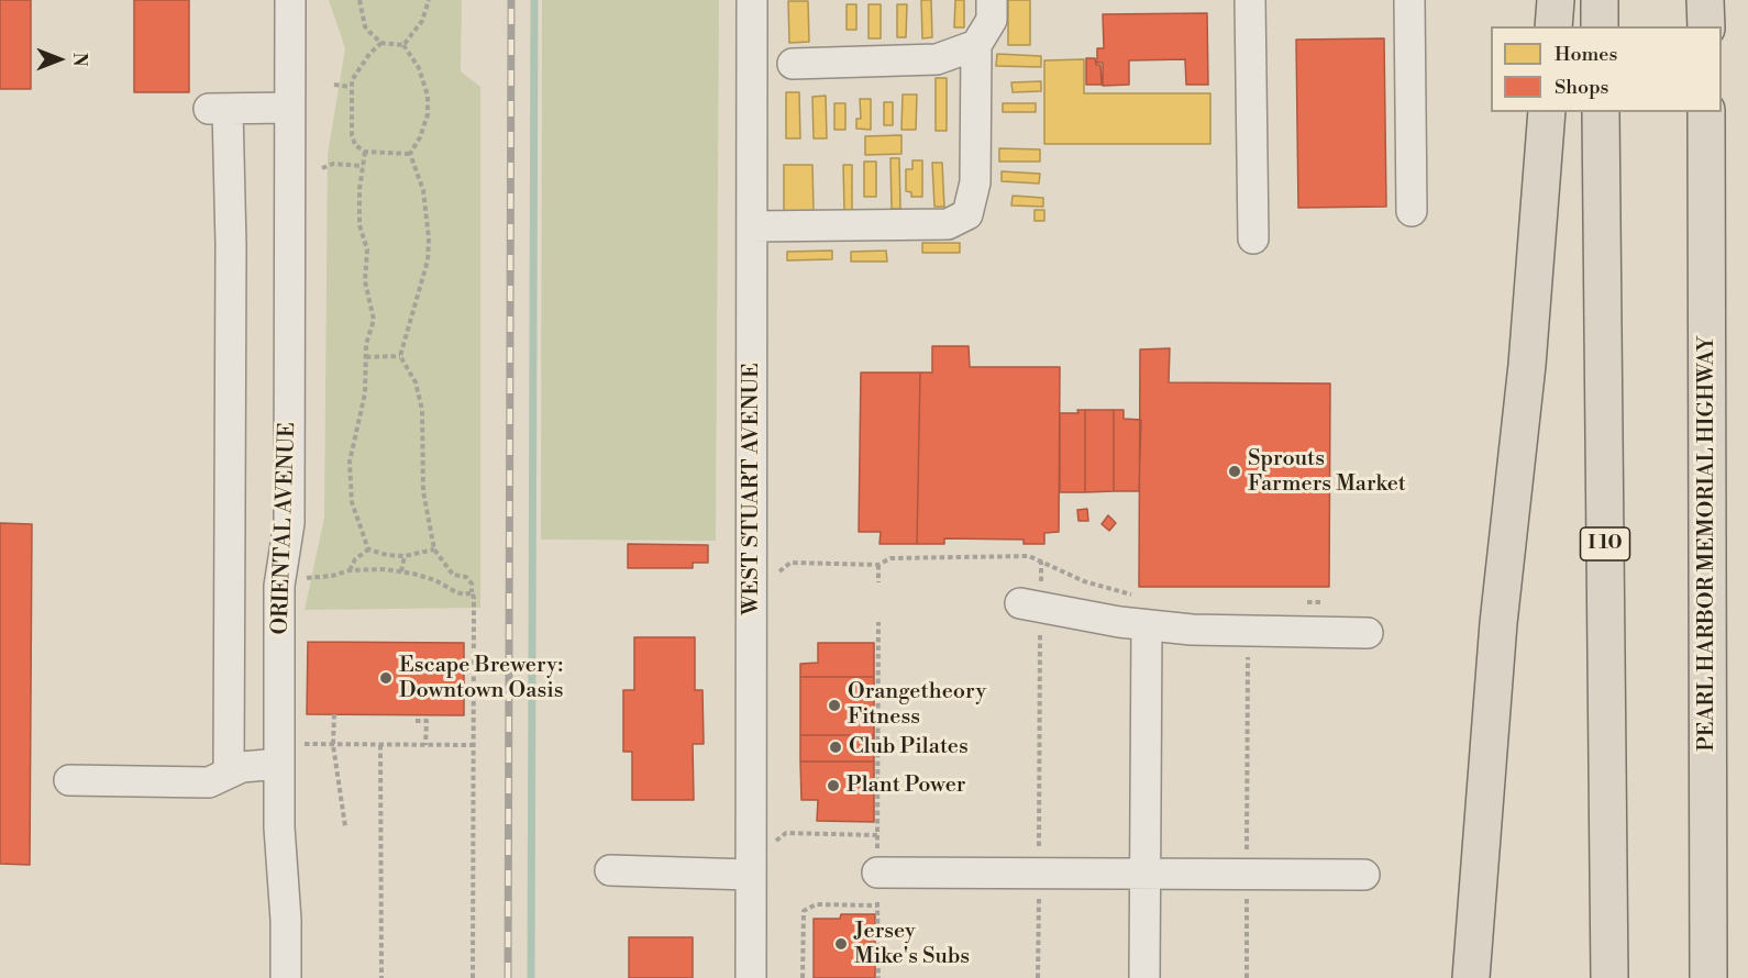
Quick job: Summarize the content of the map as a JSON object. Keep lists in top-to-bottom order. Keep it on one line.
{"streets":{"highway":["I 10","PEARL HARBOR MEMORIAL HIGHWAY"],"street":["WEST STUART AVENUE","ORIENTAL AVENUE"]},"places":["Sprouts Farmers Market","Escape Brewery: Downtown Oasis","Orangetheory Fitness","Club Pilates","Plant Power","Jersey Mike's Subs"],"legend":["Homes","Shops"],"north":"right"}
